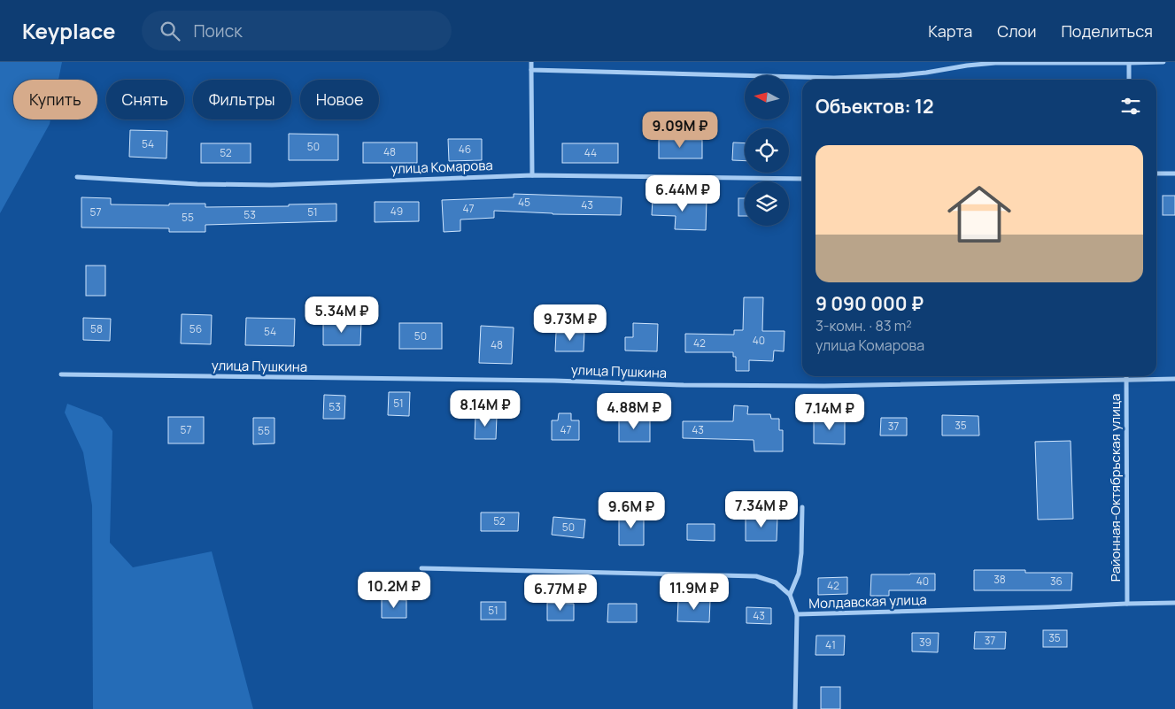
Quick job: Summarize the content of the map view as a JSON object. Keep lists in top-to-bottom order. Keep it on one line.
{"streets":{"street":["улица Комарова","улица Пушкина","Районная-Октябрьская улица","Молдавская улица"]},"crossings":[["улица Пушкина","Районная-Октябрьская улица"],["Районная-Октябрьская улица","Молдавская улица"]],"house_numbers":["54","50","46","48","52","44","45","43","47","49","57","51","53","55","58","56","54","50","40","42","48","51","53","35","37","57","47","43","55","52","50","38","40","36","42","51","43","35","37","39","41"],"north":"left","page":{"header":"Keyplace","search":"Поиск","nav":["Карта","Слои","Поделиться"],"chip":["Купить","Снять","Фильтры","Новое"],"heading":"Объектов: 12","price":["9.09M ₽","6.44M ₽","5.34M ₽","9.73M ₽","8.14M ₽","4.88M ₽","7.14M ₽","7.34M ₽","9.6M ₽","10.2M ₽","11.9M ₽","6.77M ₽"],"list":[{"name":"9 090 000 ₽","note":"3-комн. · 83 m² · улица Комарова"}]}}
